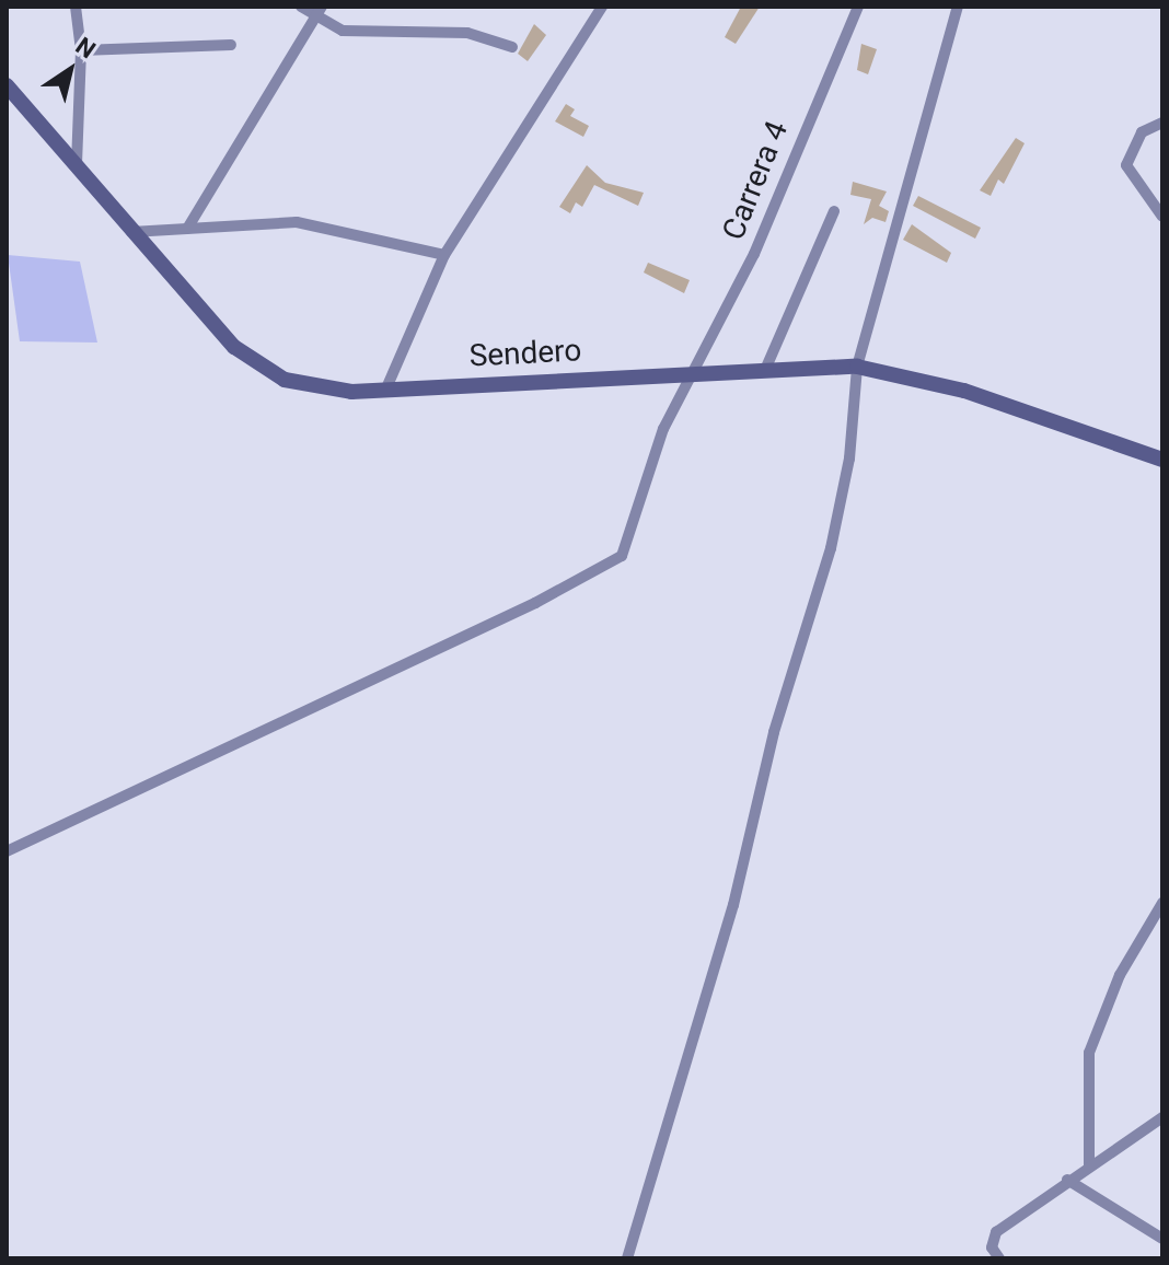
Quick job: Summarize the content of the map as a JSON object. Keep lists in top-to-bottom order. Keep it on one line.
{"streets":{"main road":["Sendero"],"street":["Carrera 4"]},"crossings":[["Carrera 4","Sendero"]],"north":"top right"}
